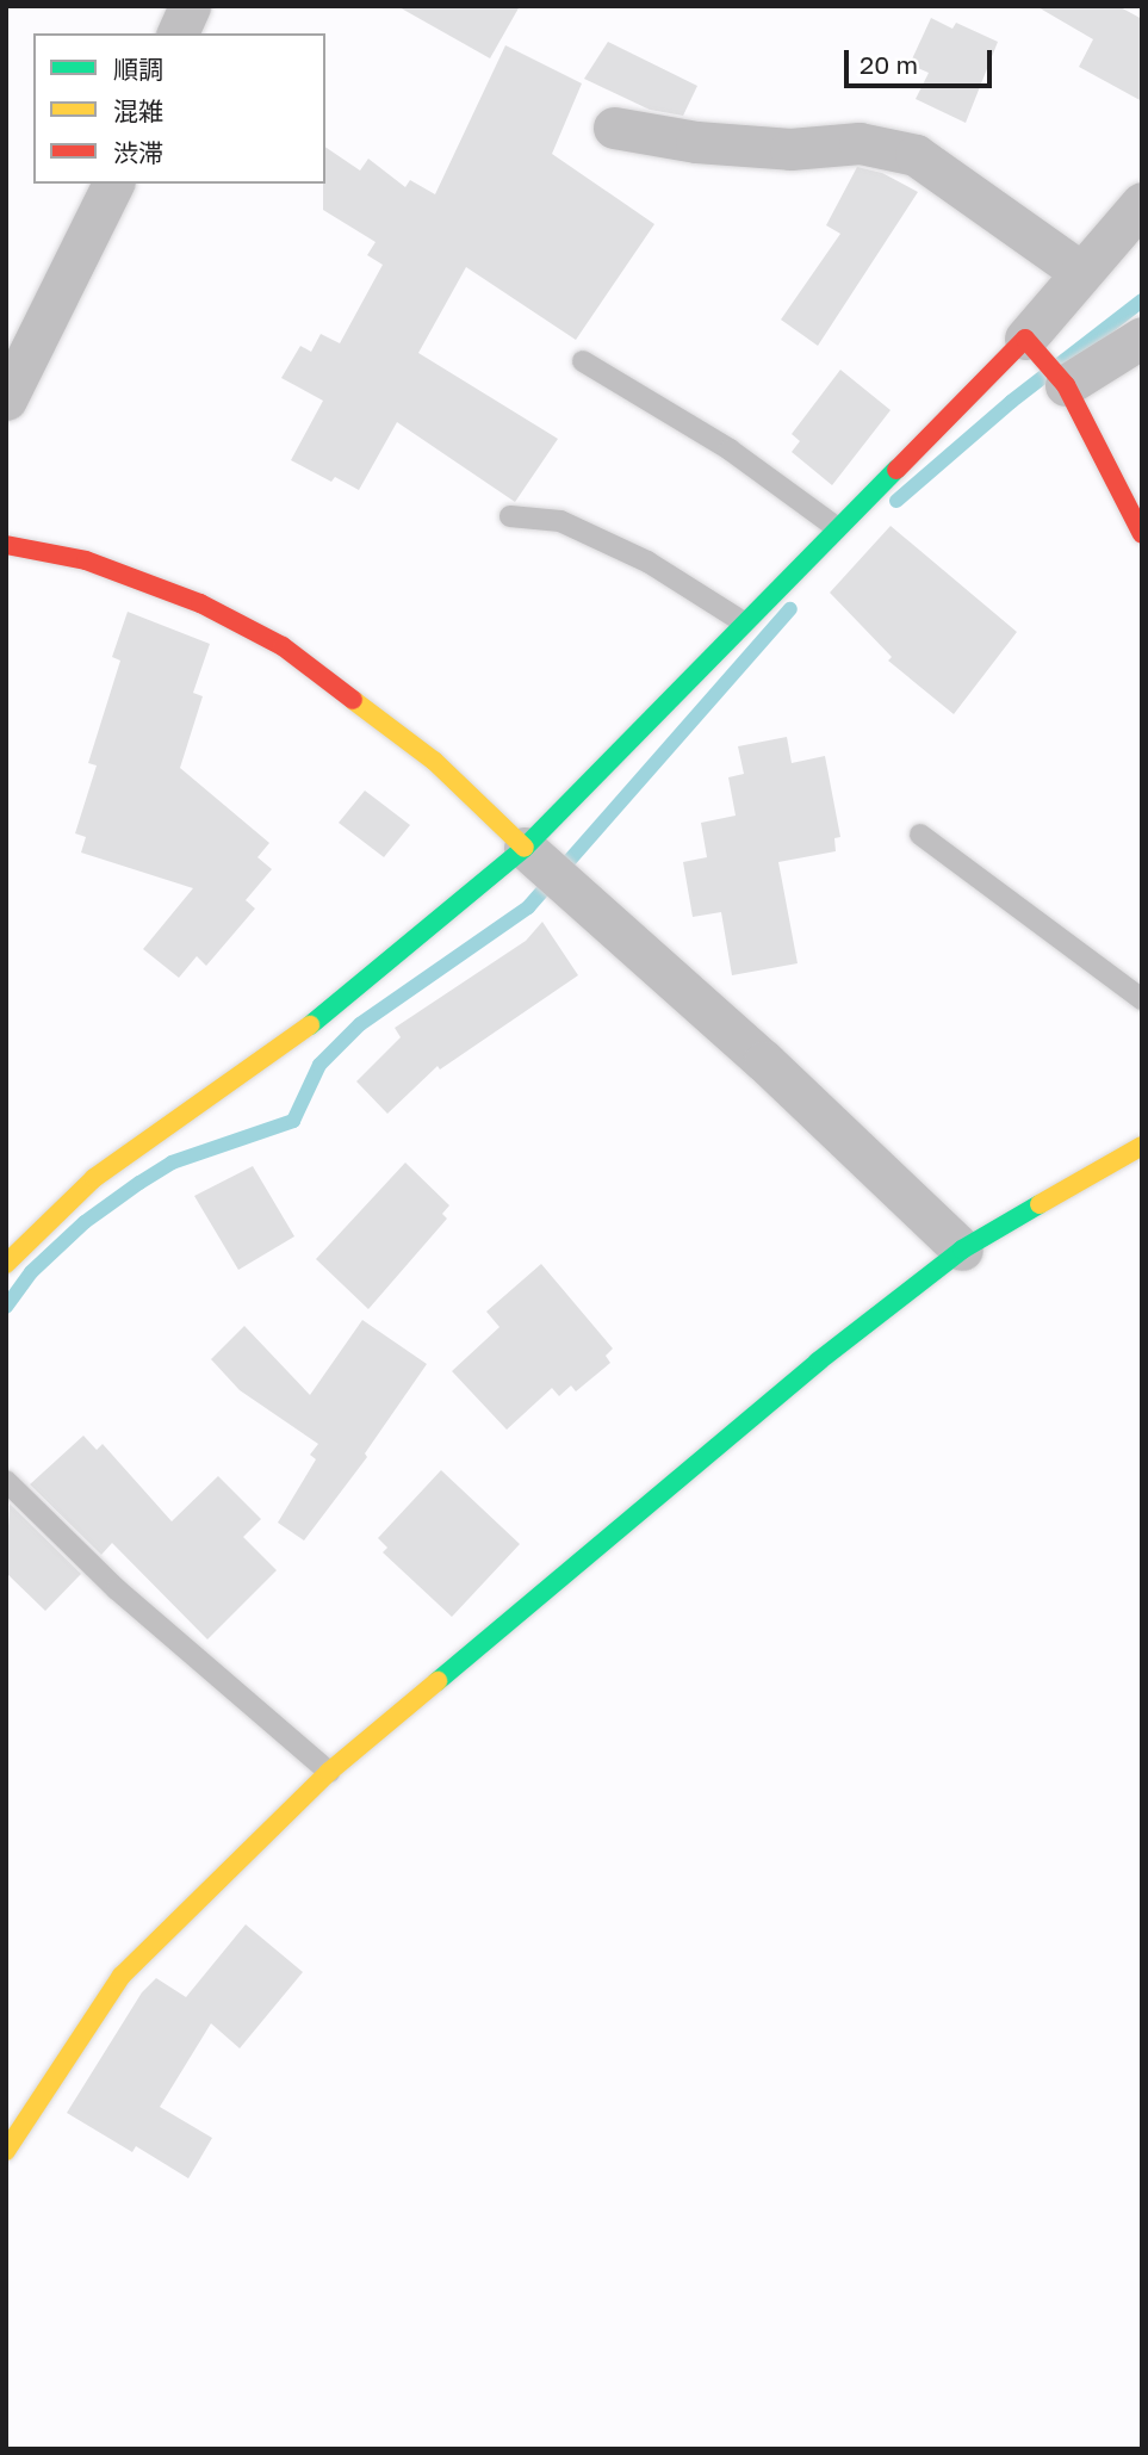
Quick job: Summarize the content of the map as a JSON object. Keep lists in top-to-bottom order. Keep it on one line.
{"legend":["順調","混雑","渋滞"],"scale_bar":"20 m"}
